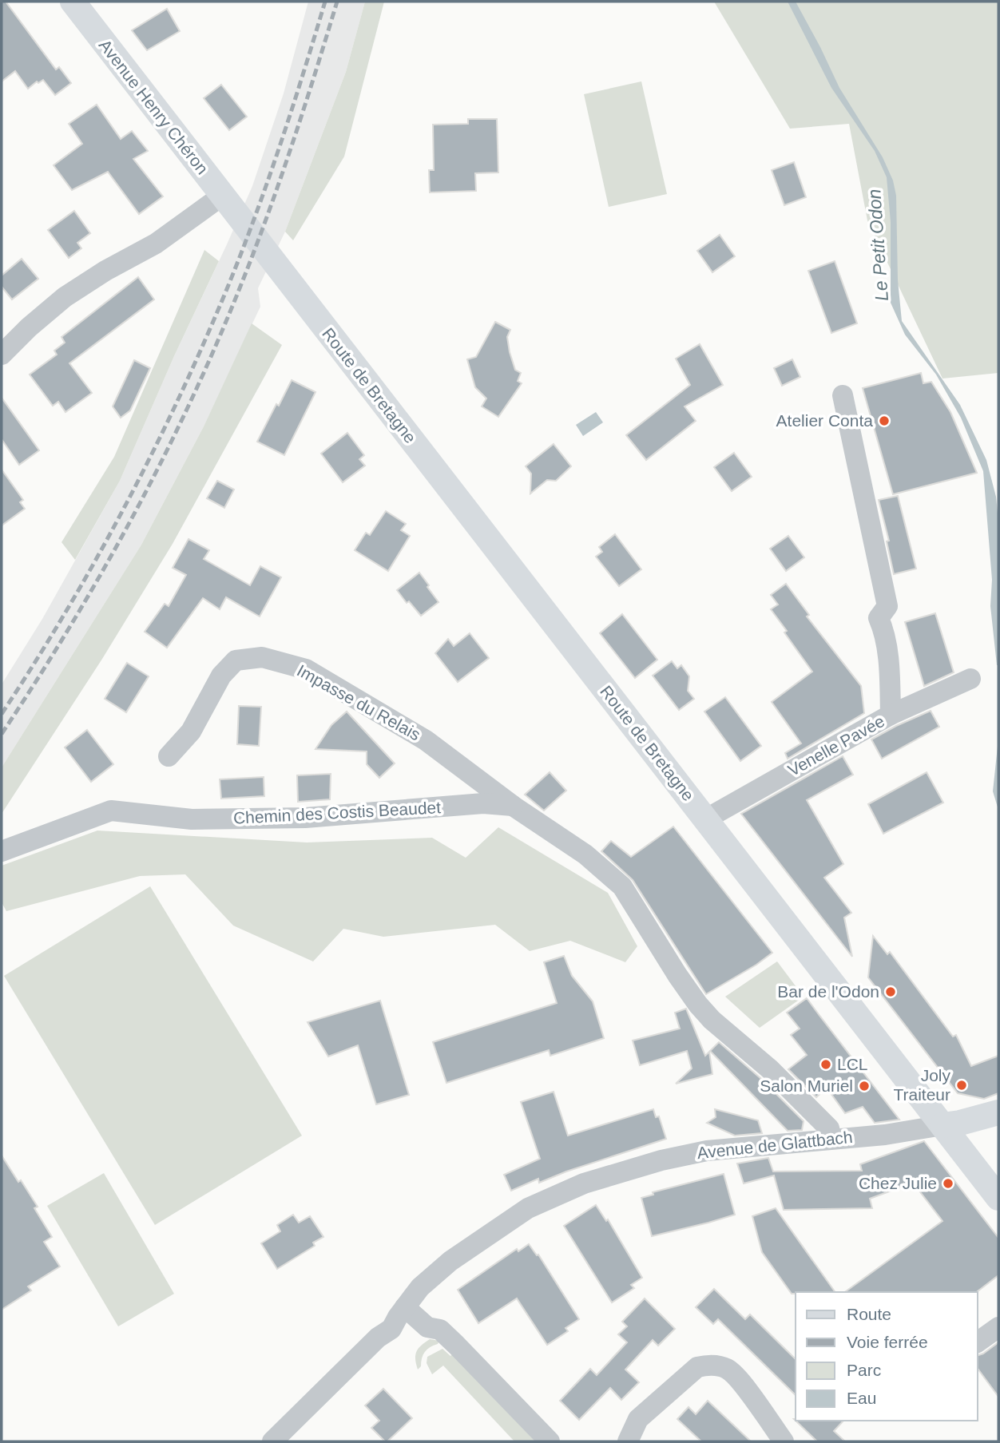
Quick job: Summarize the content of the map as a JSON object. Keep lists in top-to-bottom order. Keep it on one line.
{"streets":{"main road":["Avenue Henry Chéron","Route de Bretagne"],"street":["Impasse du Relais","Venelle Pavée","Chemin des Costis Beaudet","Avenue de Glattbach"]},"crossings":[["Avenue Henry Chéron","Route de Bretagne"],["Route de Bretagne","Venelle Pavée"],["Route de Bretagne","Avenue de Glattbach"],["Impasse du Relais","Chemin des Costis Beaudet"],["Impasse du Relais","Avenue de Glattbach"]],"water":["Le Petit Odon"],"places":["Atelier Conta","Bar de l'Odon","LCL","Joly Traiteur","Salon Muriel","Chez Julie"],"legend":["Route","Voie ferrée","Parc","Eau"]}
